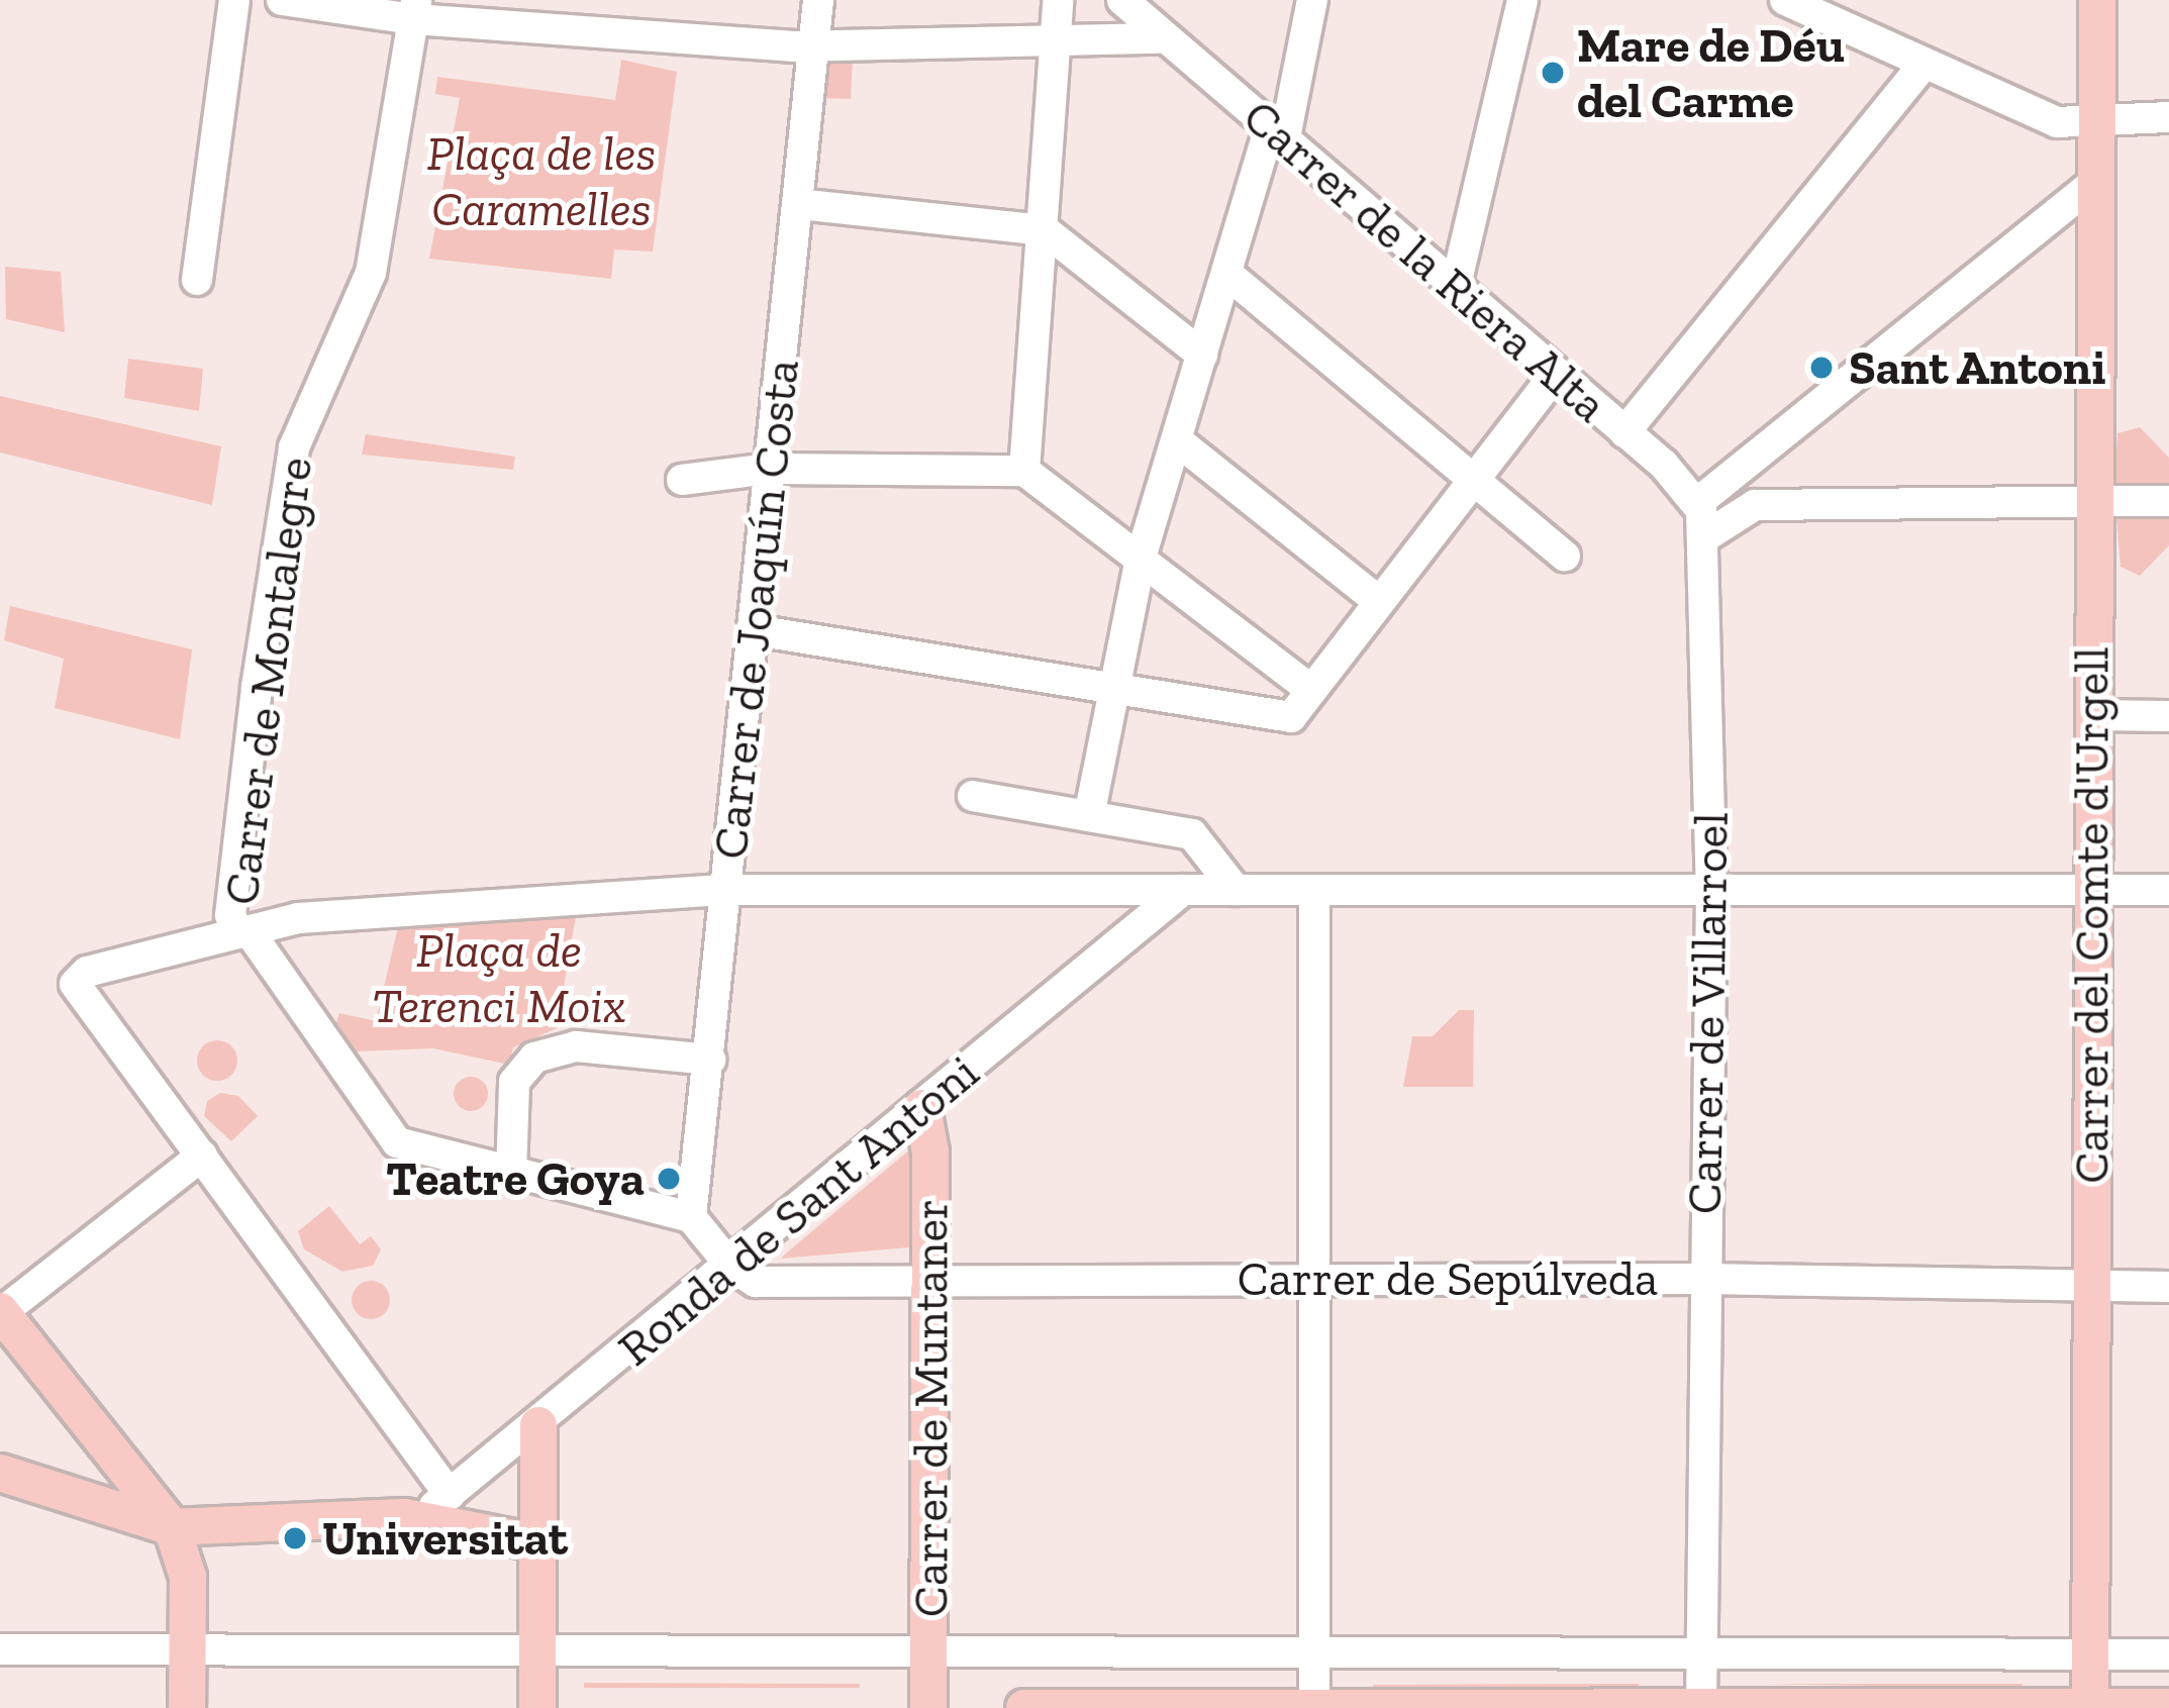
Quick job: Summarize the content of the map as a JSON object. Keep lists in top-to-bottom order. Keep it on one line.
{"streets":{"main road":["Carrer del Comte d'Urgell","Carrer de Muntaner"],"street":["Carrer de la Riera Alta","Carrer de Joaquín Costa","Carrer de Montalegre","Carrer de Villarroel","Ronda de Sant Antoni","Carrer de Sepúlveda"]},"crossings":[["Carrer de la Riera Alta","Carrer de Villarroel"],["Carrer del Comte d'Urgell","Carrer de Sepúlveda"],["Carrer de Villarroel","Carrer de Sepúlveda"],["Ronda de Sant Antoni","Carrer de Sepúlveda"],["Ronda de Sant Antoni","Carrer de Muntaner"],["Carrer de Sepúlveda","Carrer de Muntaner"]],"parks":["Plaça de les Caramelles","Plaça de Terenci Moix"],"places":["Mare de Déu del Carme","Sant Antoni","Teatre Goya","Universitat"]}
